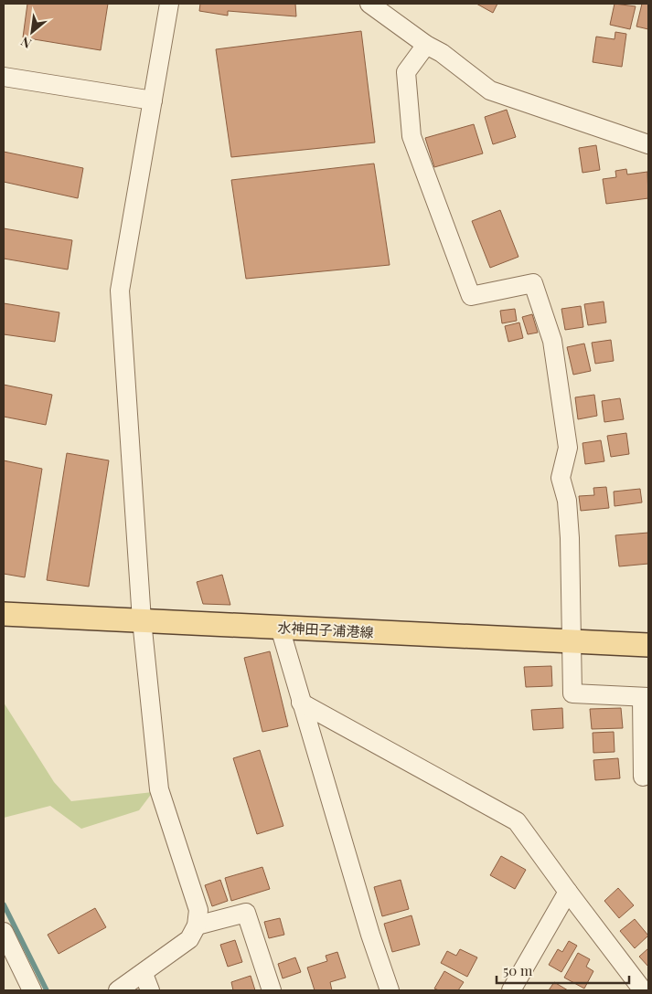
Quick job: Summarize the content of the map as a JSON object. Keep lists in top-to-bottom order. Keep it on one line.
{"streets":{"main road":["水神田子浦港線"]},"scale_bar":"50 m","north":"bottom left"}
